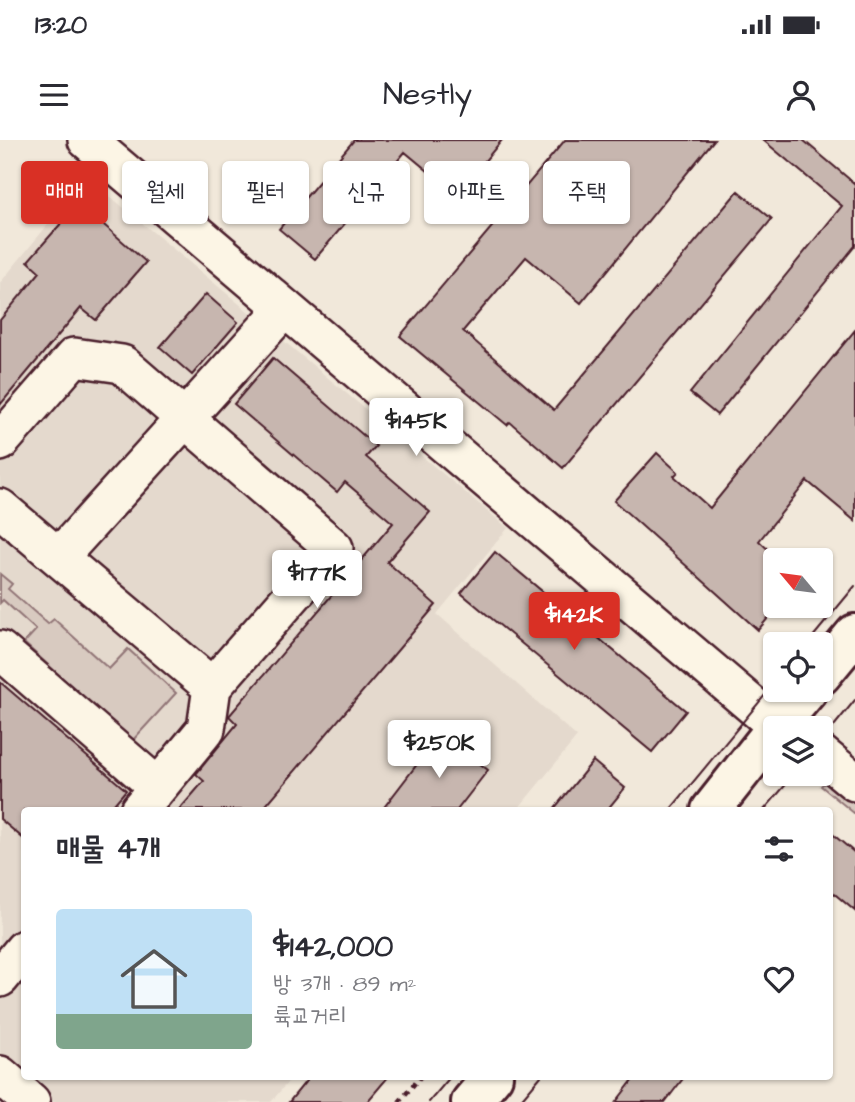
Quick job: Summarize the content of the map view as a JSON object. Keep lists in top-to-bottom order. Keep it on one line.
{"north":"top left","page":{"status":"13:20","header":"Nestly","chip":["매매","월세","필터","신규","아파트","주택"],"price":["$145K","$177K","$142K","$250K"],"heading":"매물 4개","list":[{"name":"$142,000","note":"방 3개 · 89 m² · 륙교거리"}]}}
